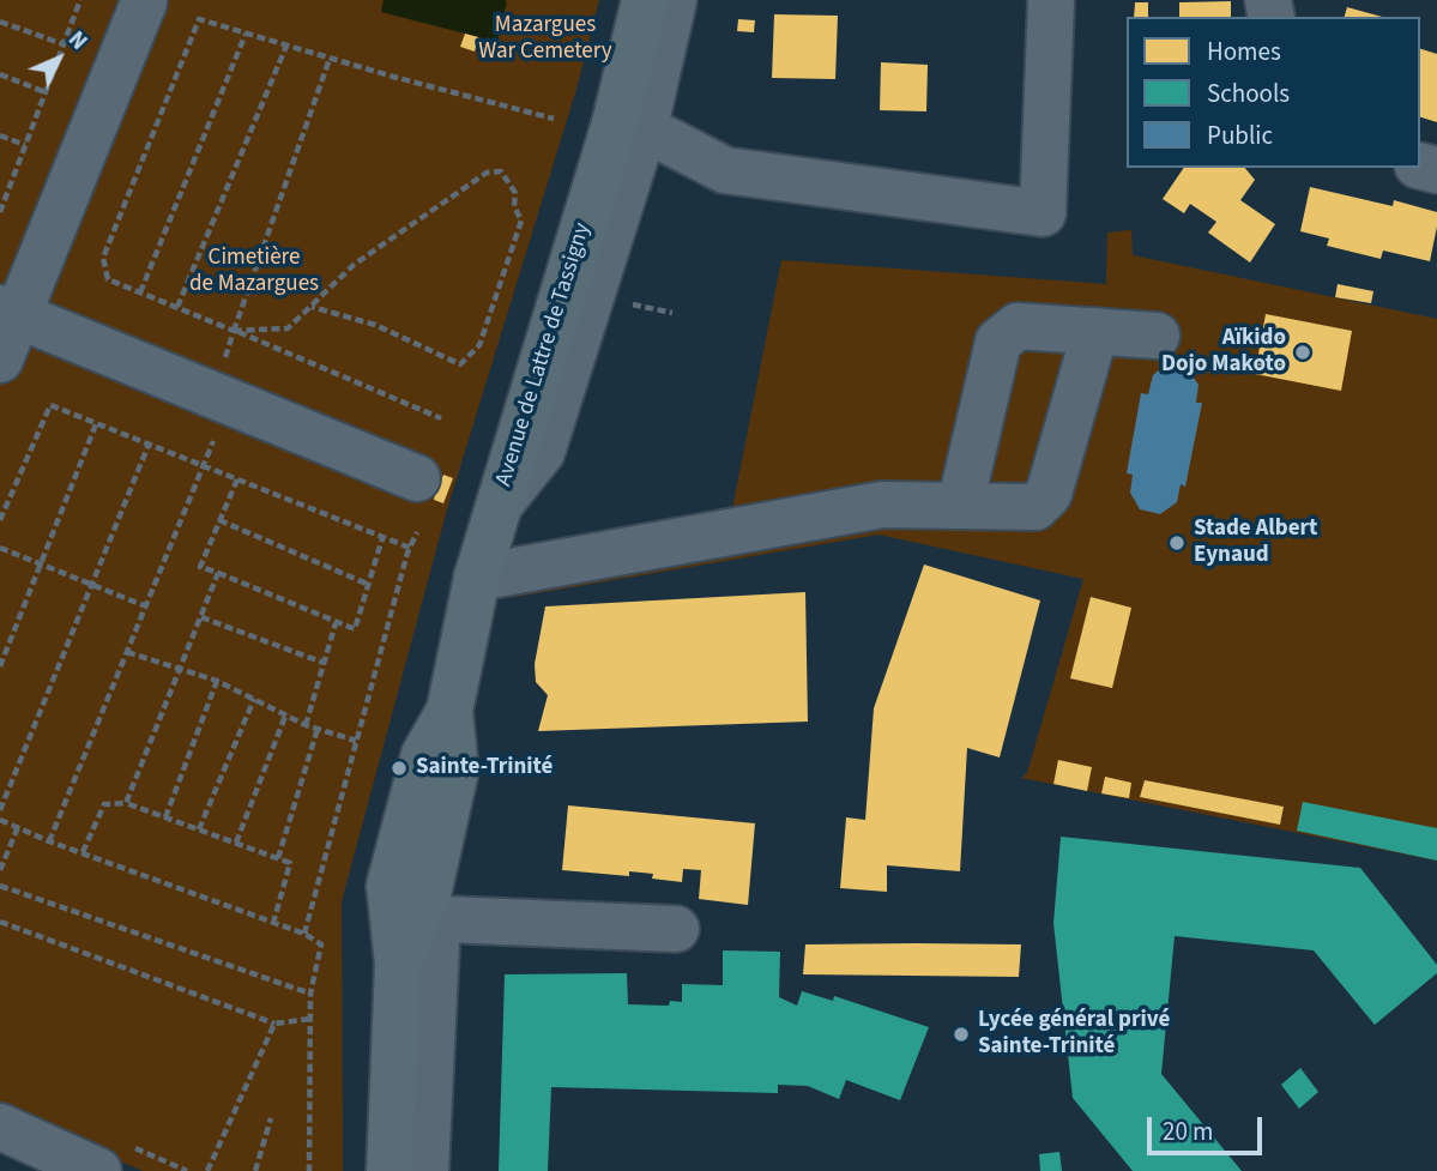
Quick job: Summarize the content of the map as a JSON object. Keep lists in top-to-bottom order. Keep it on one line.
{"streets":{"main road":["Avenue de Lattre de Tassigny"]},"parks":["Mazargues War Cemetery","Cimetière de Mazargues"],"places":["Aïkido Dojo Makoto","Stade Albert Eynaud","Sainte-Trinité","Lycée général privé Sainte-Trinité"],"legend":["Homes","Schools","Public"],"scale_bar":"20 m","north":"top right"}
